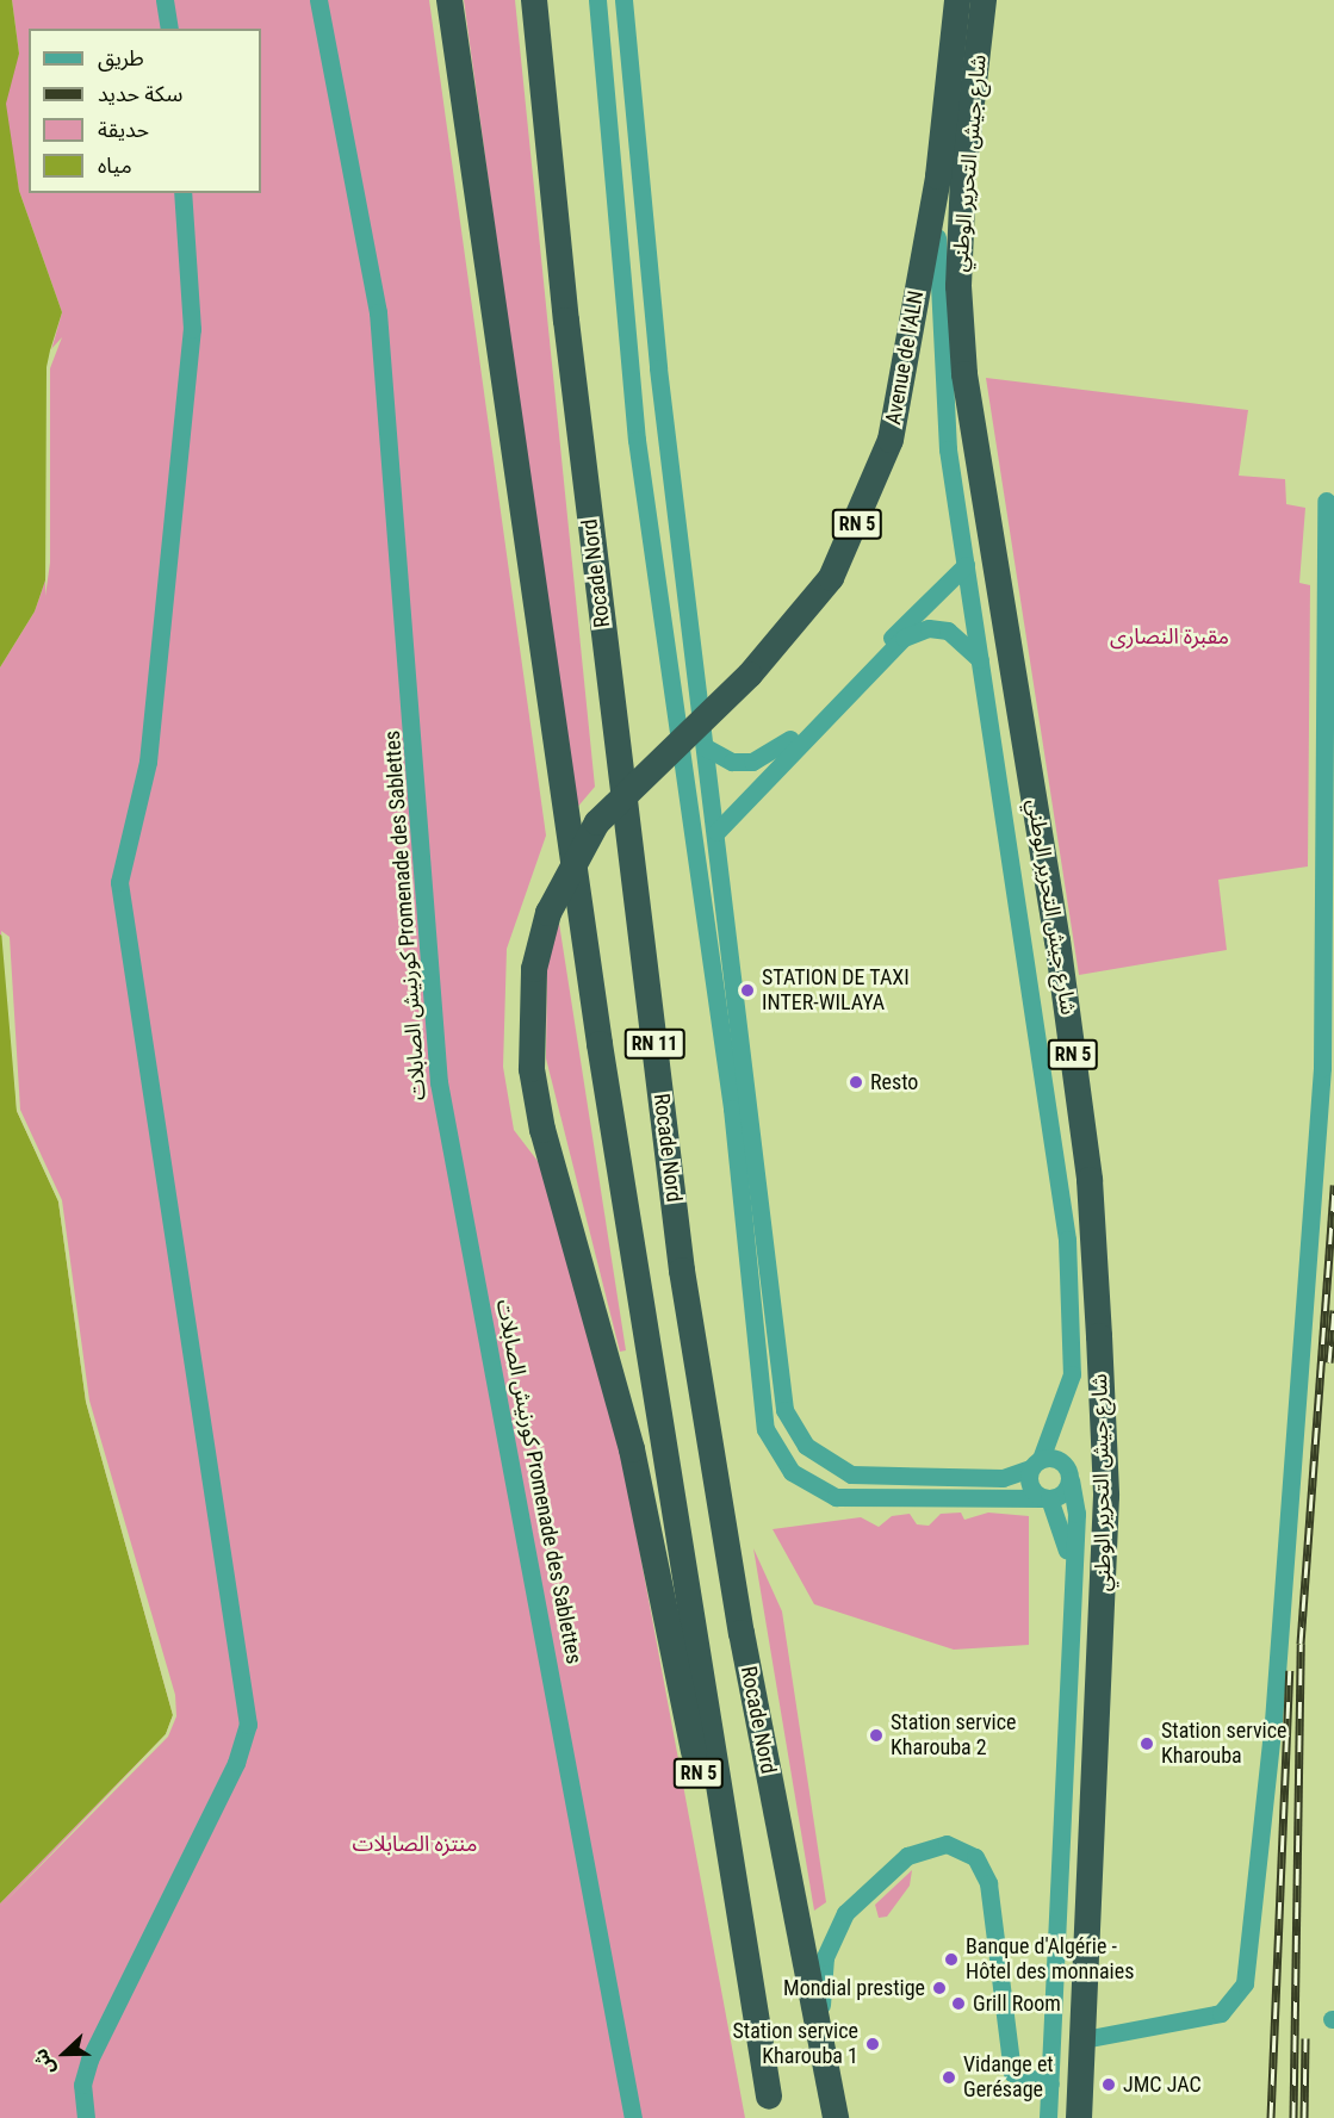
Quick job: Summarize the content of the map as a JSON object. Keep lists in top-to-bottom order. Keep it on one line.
{"streets":{"highway":["شارع جيش التحرير الوطني","Avenue de l'ALN","RN 5","Rocade Nord","RN 11"],"street":["كورنيش الصابلات Promenade des Sablettes"]},"crossings":[["Avenue de l'ALN","RN 11"]],"parks":["مقبرة النصارى","منتزه الصابلات"],"places":["STATION DE TAXI INTER-WILAYA","Resto","Station service Kharouba 2","Station service Kharouba","Banque d'Algérie - Hôtel des monnaies","Mondial prestige","Grill Room","Station service Kharouba 1","Vidange et Gerésage","JMC JAC"],"legend":["طريق","سكة حديد","حديقة","مياه"],"north":"left"}
